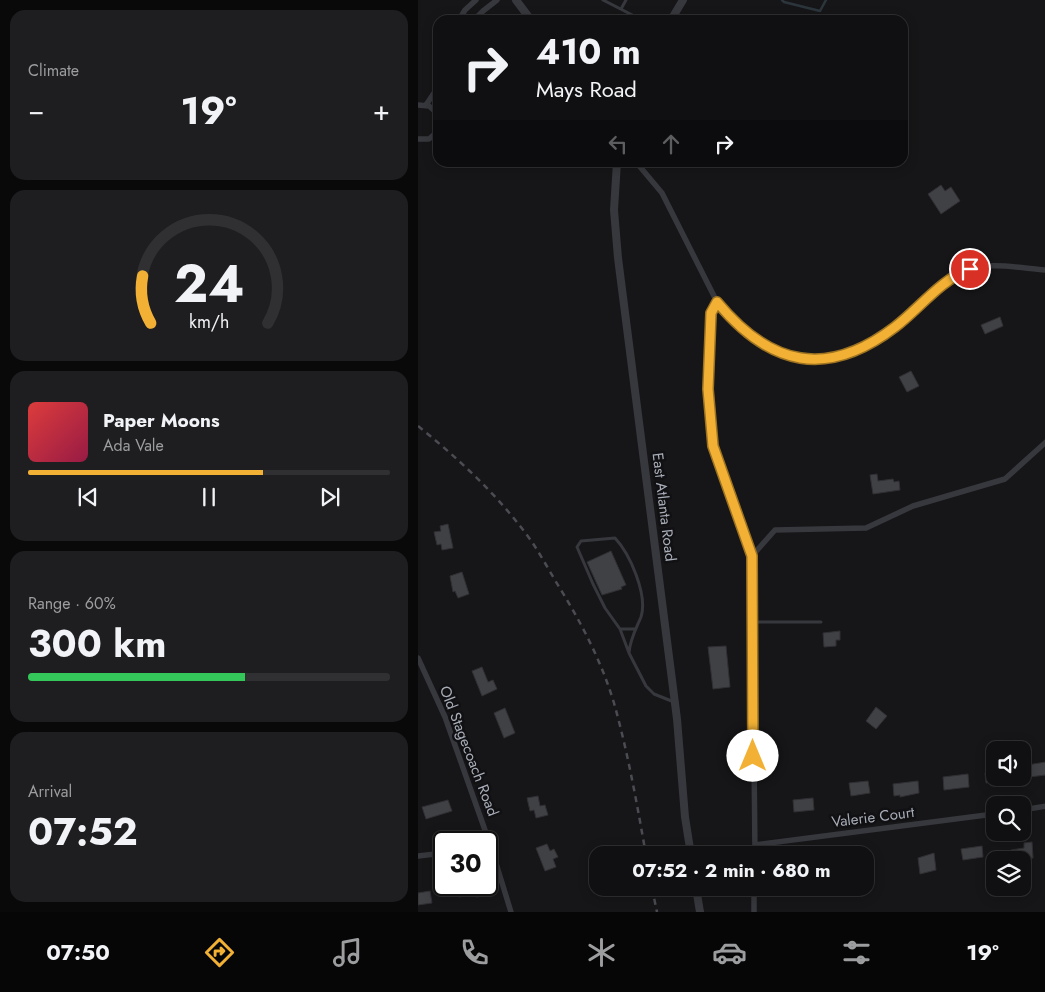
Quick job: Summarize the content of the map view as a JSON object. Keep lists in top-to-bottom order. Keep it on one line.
{"streets":{"street":["East Atlanta Road","Old Stagecoach Road","Valerie Court"]},"page":{"tile":["Climate",["Range · 60%","300 km"],["Arrival","07:52"]],"turn":["410 m","Mays Road"],"heat":["−","19°","+"],"song":["Paper Moons","Ada Vale"],"limit":"30","trip":"07:52 · 2 min · 680 m","tabs":["07:50","19°"],"gauge":["24","km/h"]}}
